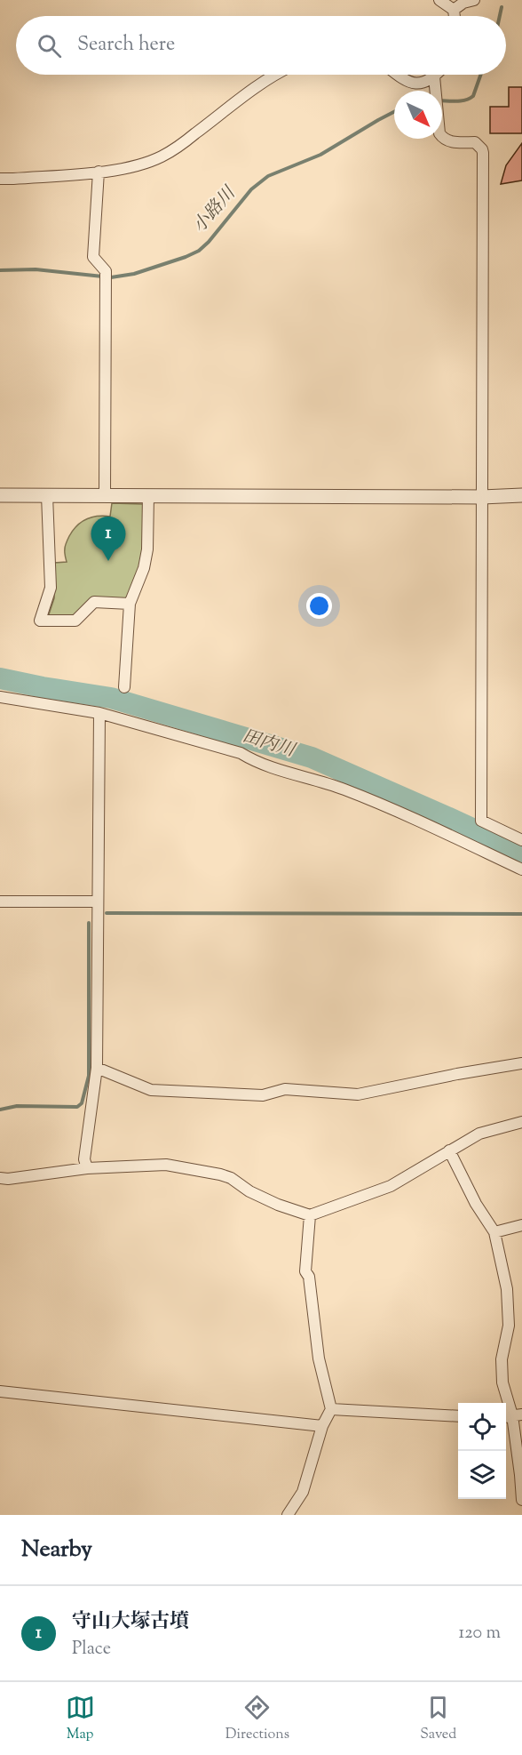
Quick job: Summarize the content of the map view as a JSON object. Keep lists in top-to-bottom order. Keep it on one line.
{"water":["小路川","田内川"],"north":"bottom right","page":{"search":"Search here","pins":"1","heading":"Nearby","list":[{"mark":"1","name":"守山大塚古墳","note":"Place","value":"120 m"}],"nav":["Map","Directions","Saved"]}}
